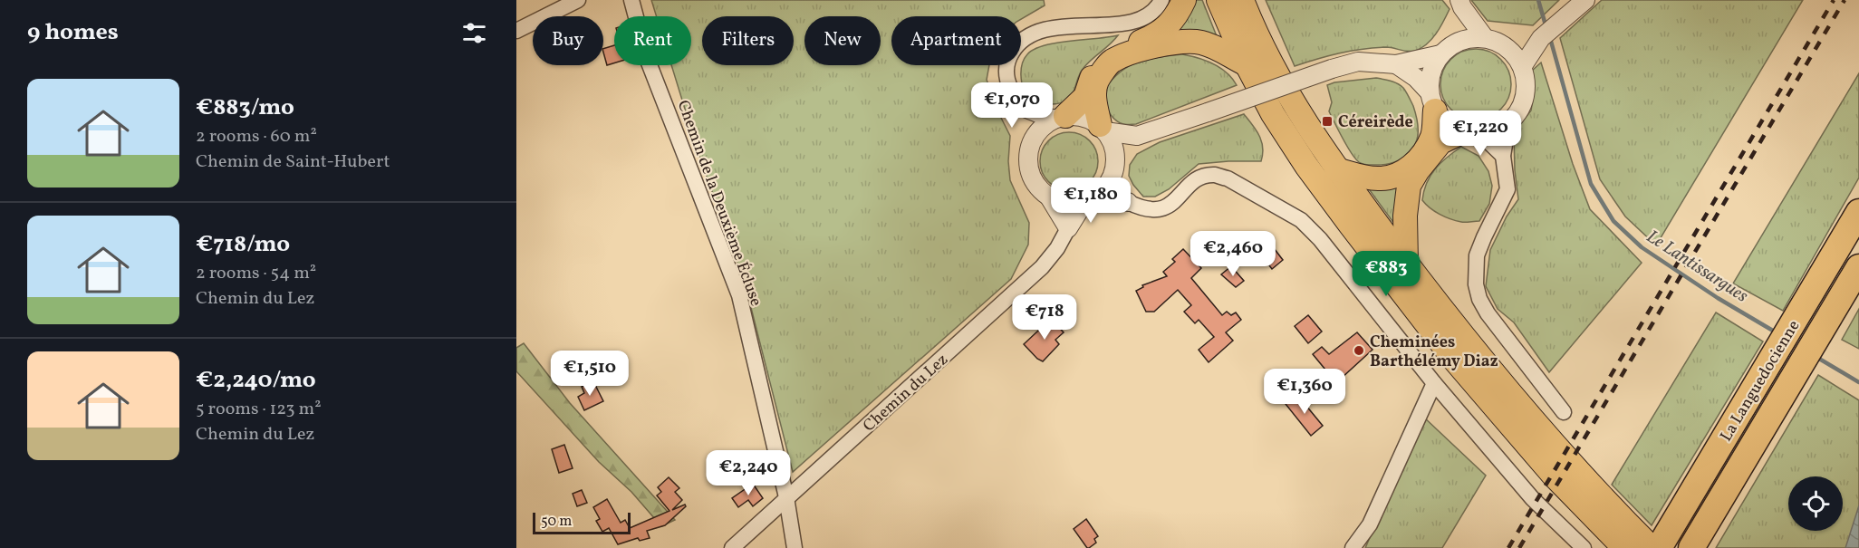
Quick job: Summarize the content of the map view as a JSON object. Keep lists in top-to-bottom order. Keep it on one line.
{"streets":{"highway":["La Languedocienne"],"street":["Chemin de la Deuxième Écluse","Chemin du Lez"]},"crossings":[["Chemin de la Deuxième Écluse","Chemin du Lez"]],"water":["Le Lantissargues"],"places":{"transit":["Céreirède"],"other":["Cheminées Barthélémy Diaz"]},"scale_bar":"50 m","page":{"heading":"9 homes","chip":["Buy","Rent","Filters","New","Apartment"],"list":[{"name":"€883/mo","note":"2 rooms · 60 m² · Chemin de Saint-Hubert"},{"name":"€718/mo","note":"2 rooms · 54 m² · Chemin du Lez"},{"name":"€2,240/mo","note":"5 rooms · 123 m² · Chemin du Lez"}],"price":["€1,070","€1,220","€1,180","€2,460","€883","€718","€1,510","€1,360","€2,240"],"scale":"50 m"}}
